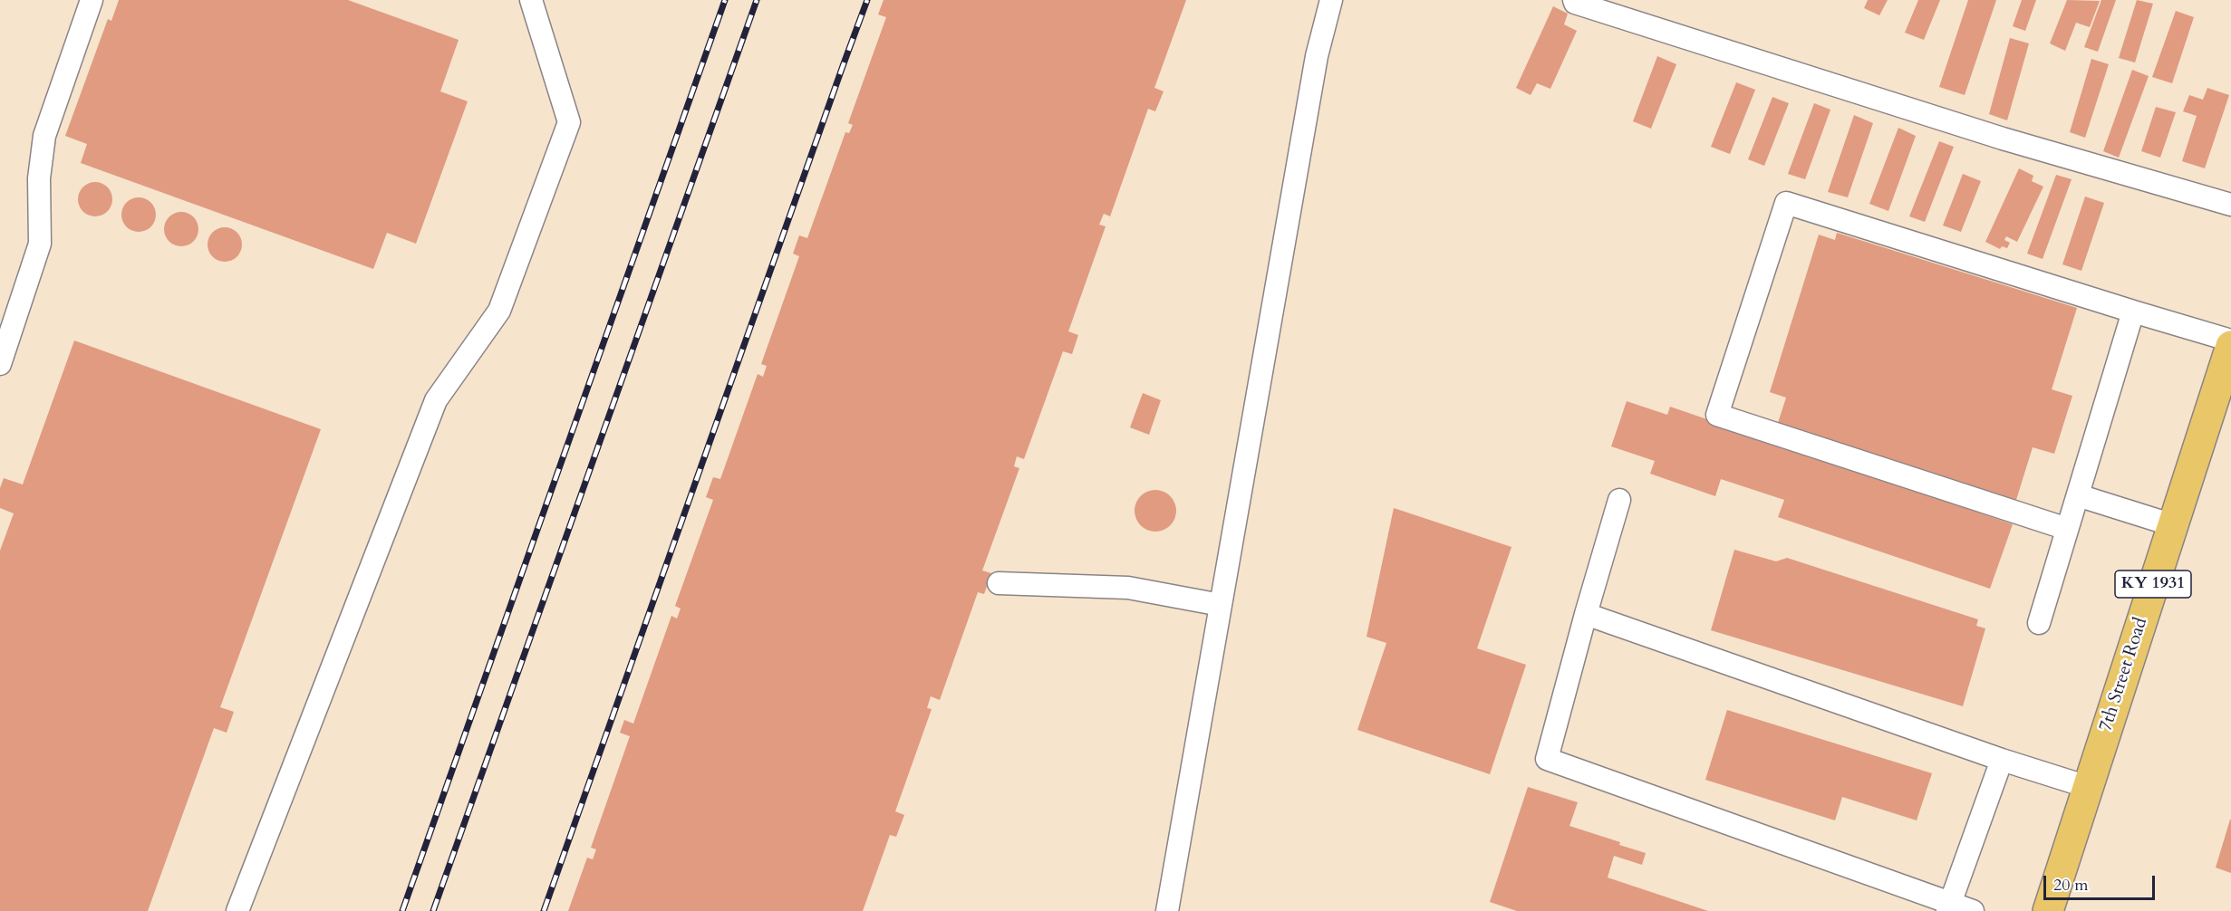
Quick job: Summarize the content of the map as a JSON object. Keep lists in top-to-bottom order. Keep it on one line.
{"streets":{"main road":["KY 1931","7th Street Road"]},"scale_bar":"20 m"}
